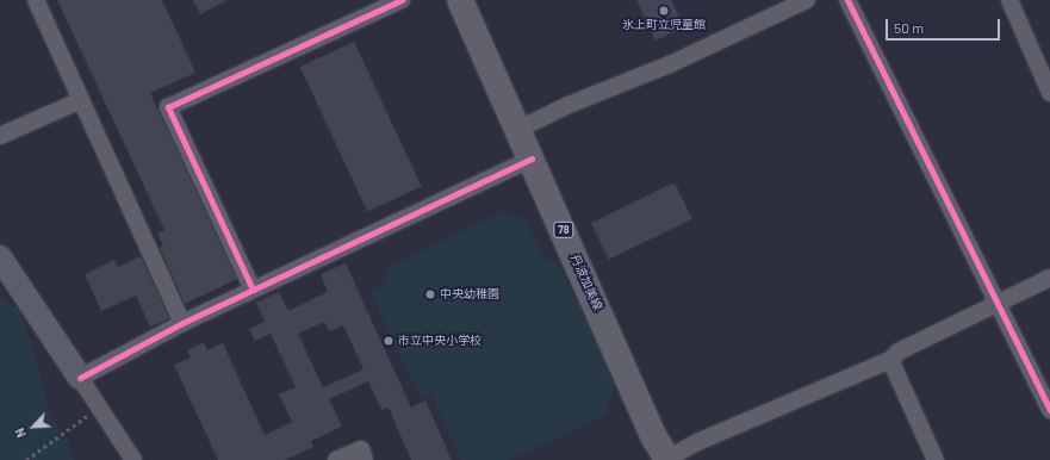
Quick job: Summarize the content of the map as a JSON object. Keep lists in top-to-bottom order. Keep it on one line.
{"streets":{"main road":["78","丹波加美線"]},"places":["氷上町立児童館","中央幼稚園","市立中央小学校"],"scale_bar":"50 m","north":"bottom left"}
